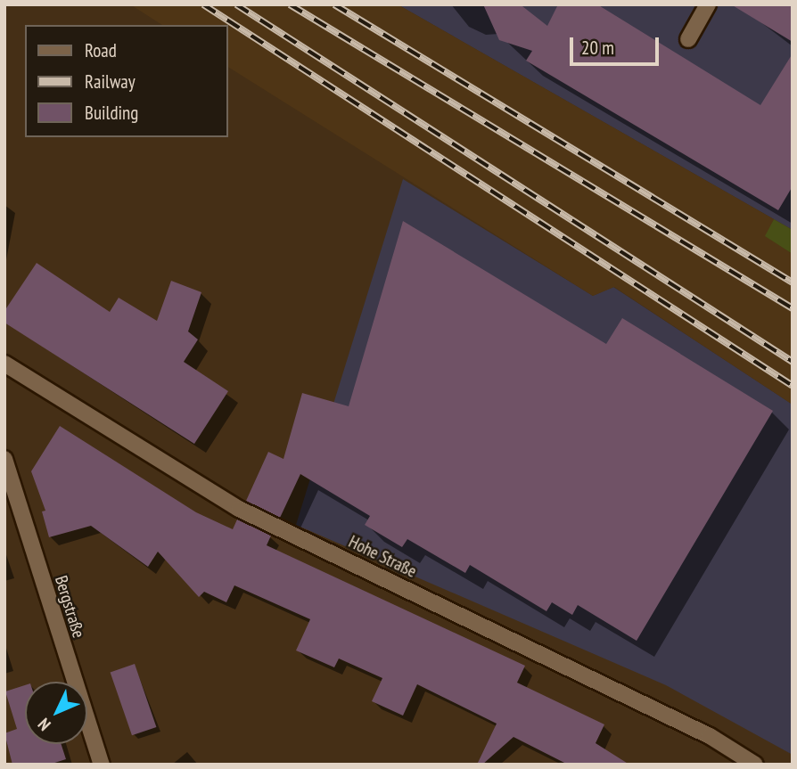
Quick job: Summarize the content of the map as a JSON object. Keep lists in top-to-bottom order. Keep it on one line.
{"streets":{"street":["Hohe Straße","Bergstraße"]},"legend":["Road","Railway","Building"],"scale_bar":"20 m","north":"bottom left"}
